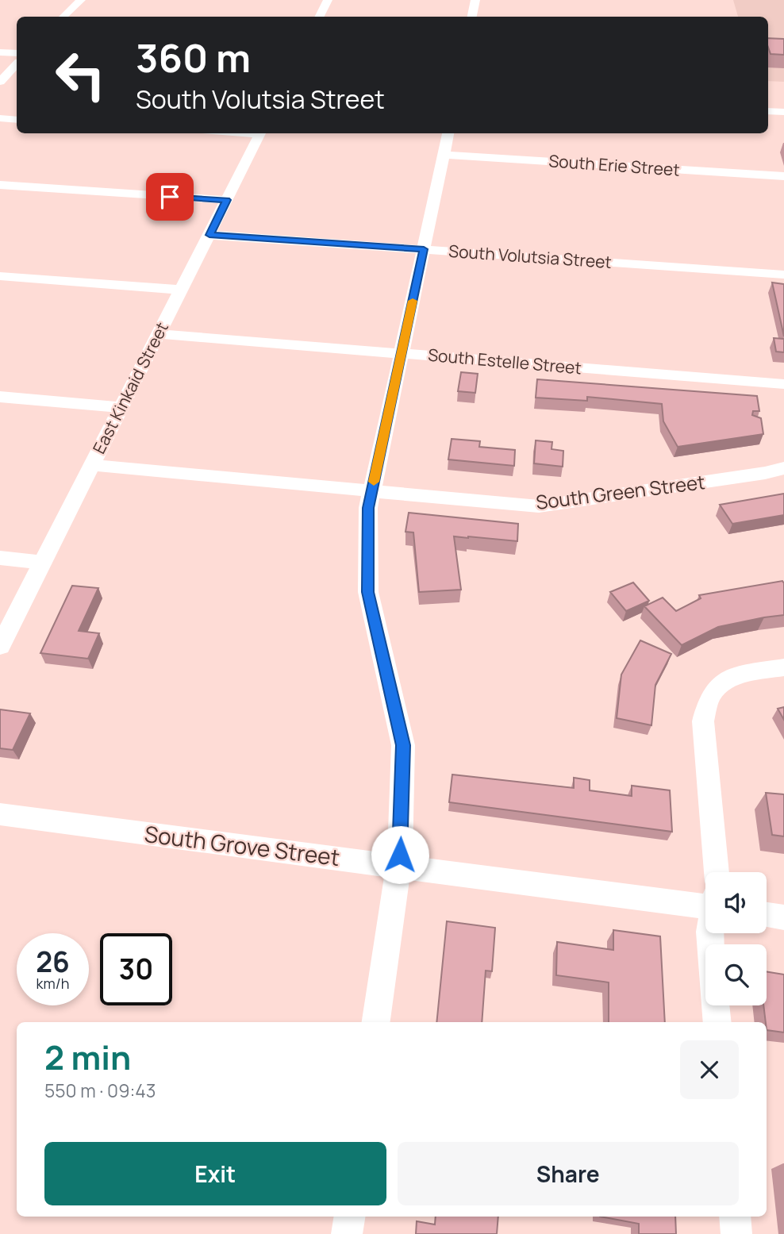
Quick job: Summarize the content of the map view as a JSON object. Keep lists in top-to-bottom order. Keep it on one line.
{"streets":{"street":["South Erie Street","South Volutsia Street","South Estelle Street","East Kinkaid Street","South Green Street","South Grove Street"]},"crossings":[["South Volutsia Street","East Kinkaid Street"],["South Estelle Street","East Kinkaid Street"],["East Kinkaid Street","South Green Street"]],"page":{"turn":["360 m","South Volutsia Street"],"speed":"26 km/h","limit":"30","heading":["2 min","550 m · 09:43"],"buttons":["Exit","Share"]}}
